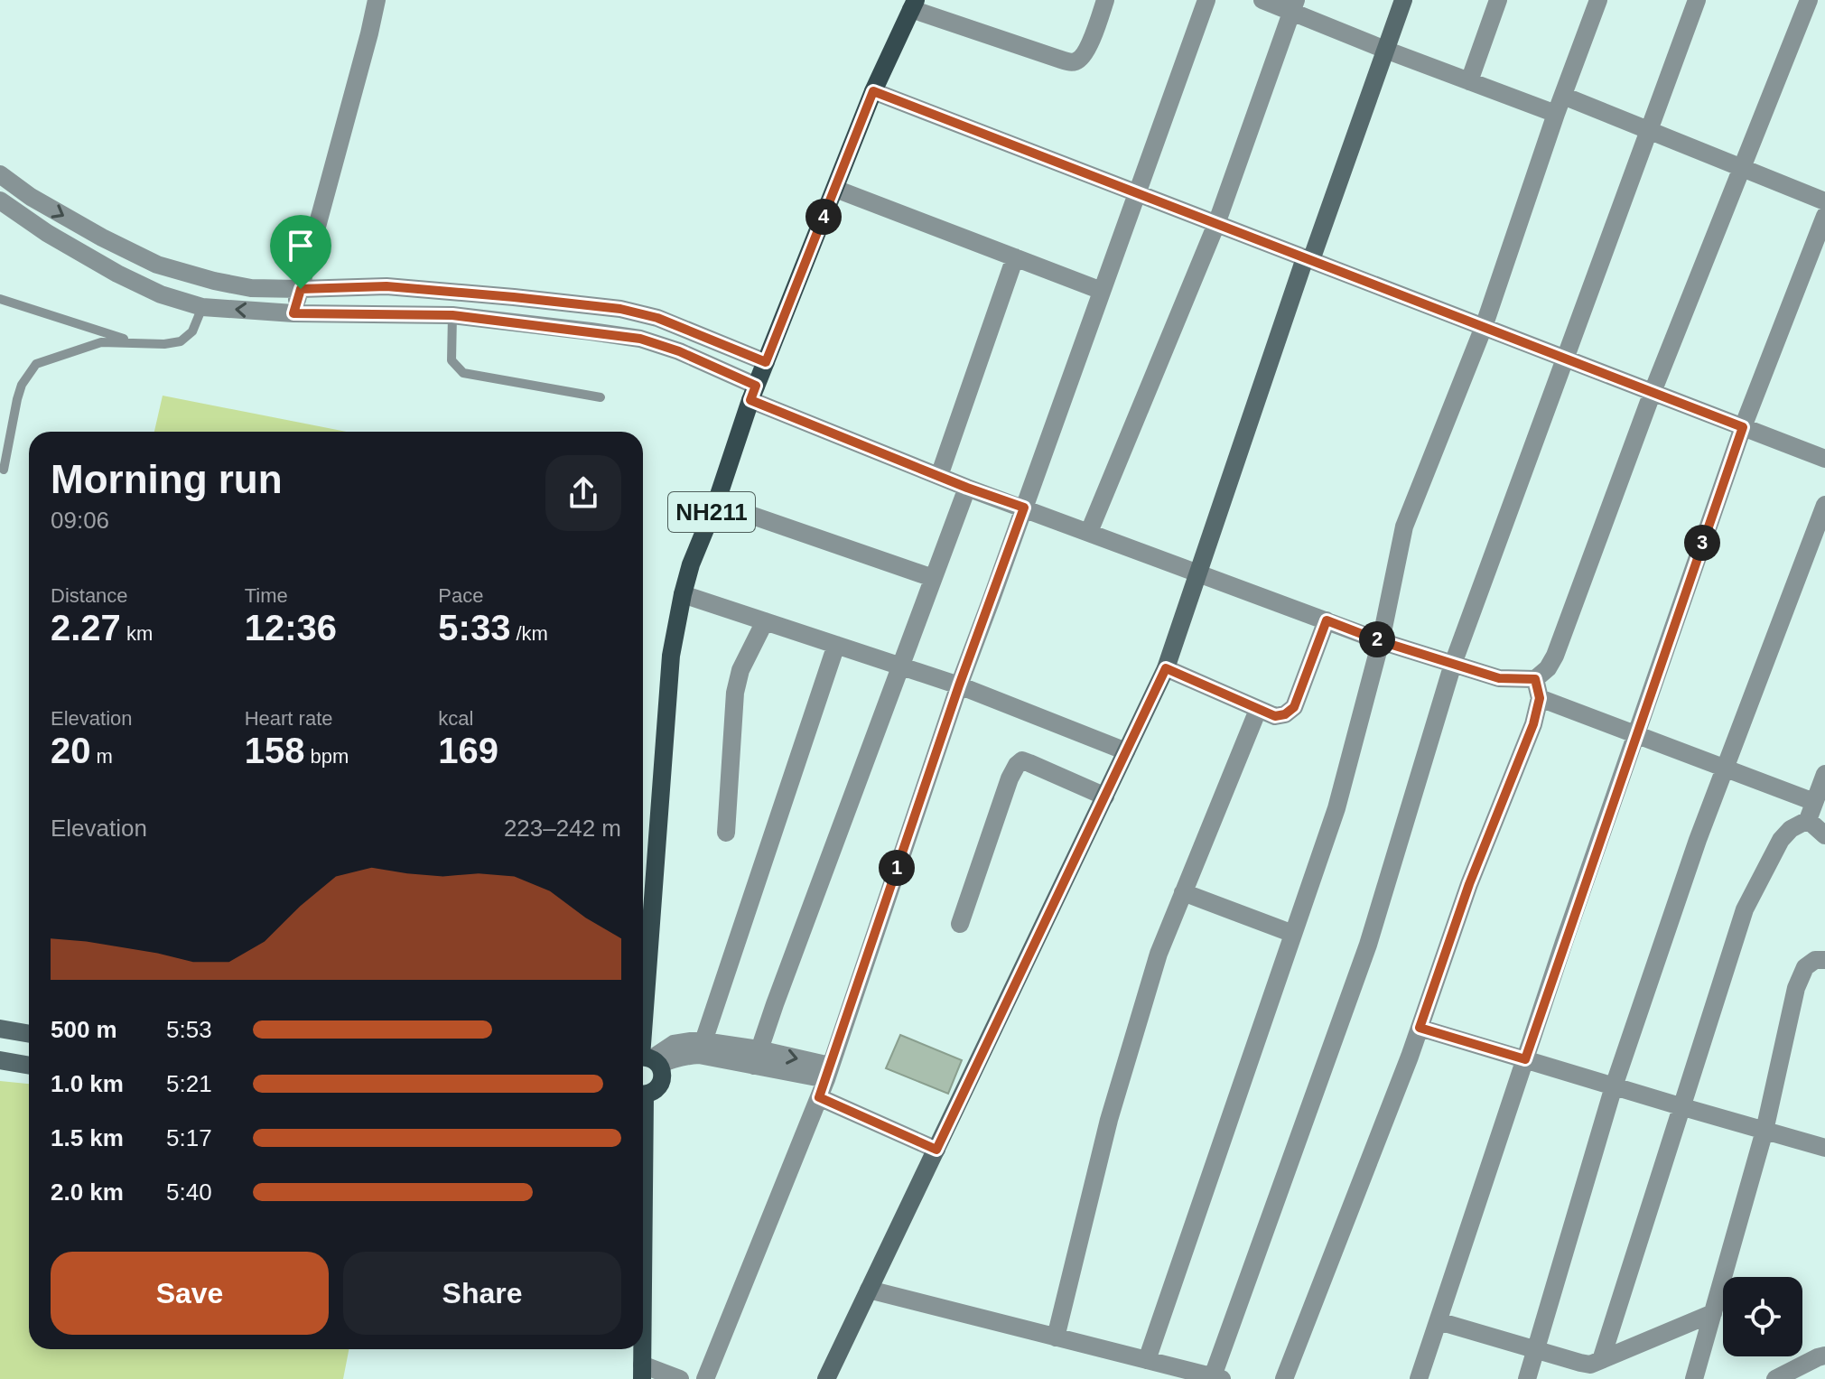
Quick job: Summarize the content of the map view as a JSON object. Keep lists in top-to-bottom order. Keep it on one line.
{"streets":{"main road":["NH211"]},"page":{"pins":["4","3","2","1"],"heading":["Morning run","09:06"],"stats":[["Distance","2.27 km"],["Time","12:36"],["Pace","5:33 /km"],["Elevation","20 m"],["Heart rate","158 bpm"],["kcal","169"]],"chart":["Elevation","223–242 m"],"list":[{"name":"500 m","note":"5:53"},{"name":"1.0 km","note":"5:21"},{"name":"1.5 km","note":"5:17"},{"name":"2.0 km","note":"5:40"}],"buttons":["Save","Share"]}}
